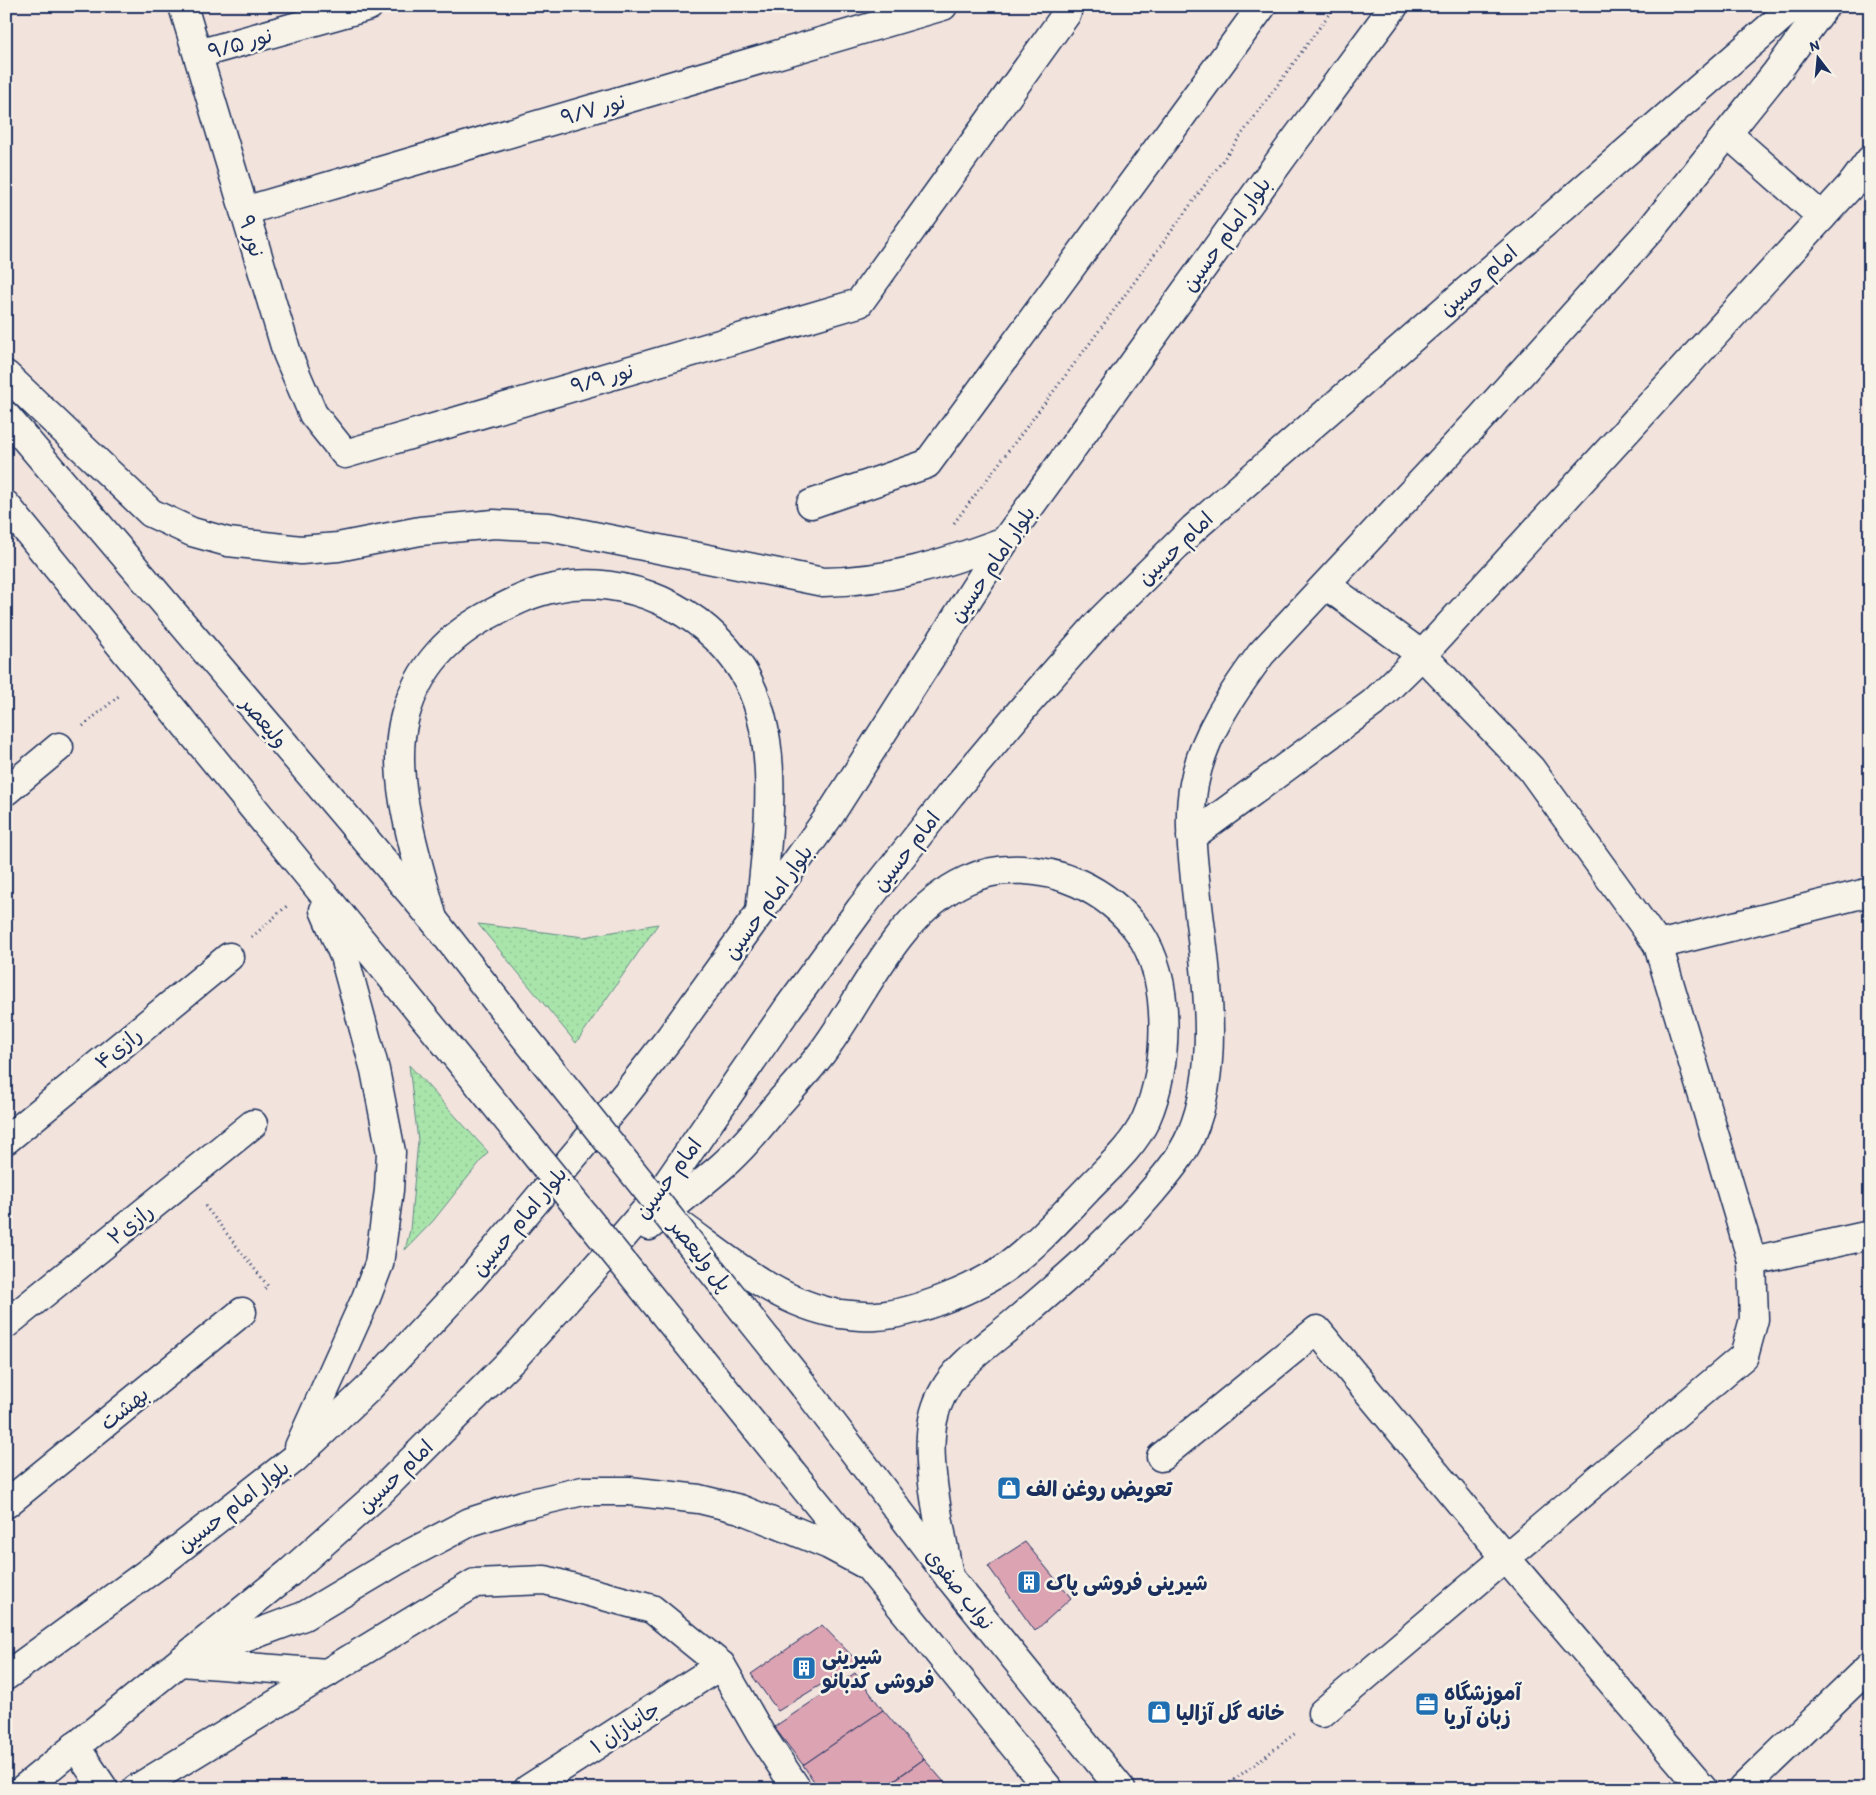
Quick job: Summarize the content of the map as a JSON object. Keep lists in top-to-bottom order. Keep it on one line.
{"streets":{"main road":["نور ۹/۵","نور ۹/۷","بلوار امام حسین","نور ۹","امام حسین","نور ۹/۹","ولیعصر","رازی۴","رازی۲","پل ولیعصر","بهشت","نواب صفوی","جانبازان ۱"]},"crossings":[["نور ۹/۵","نور ۹"],["نور ۹/۷","نور ۹"],["نور ۹","نور ۹/۹"],["ولیعصر","پل ولیعصر"],["پل ولیعصر","نواب صفوی"]],"places":{"shop":["تعویض روغن الف","خانه گل آزالیا"],"building":["شیرینی فروشی پاک","شیرینی فروشی کدبانو"],"office":["آموزشگاه زبان آریا"]},"north":"top"}
